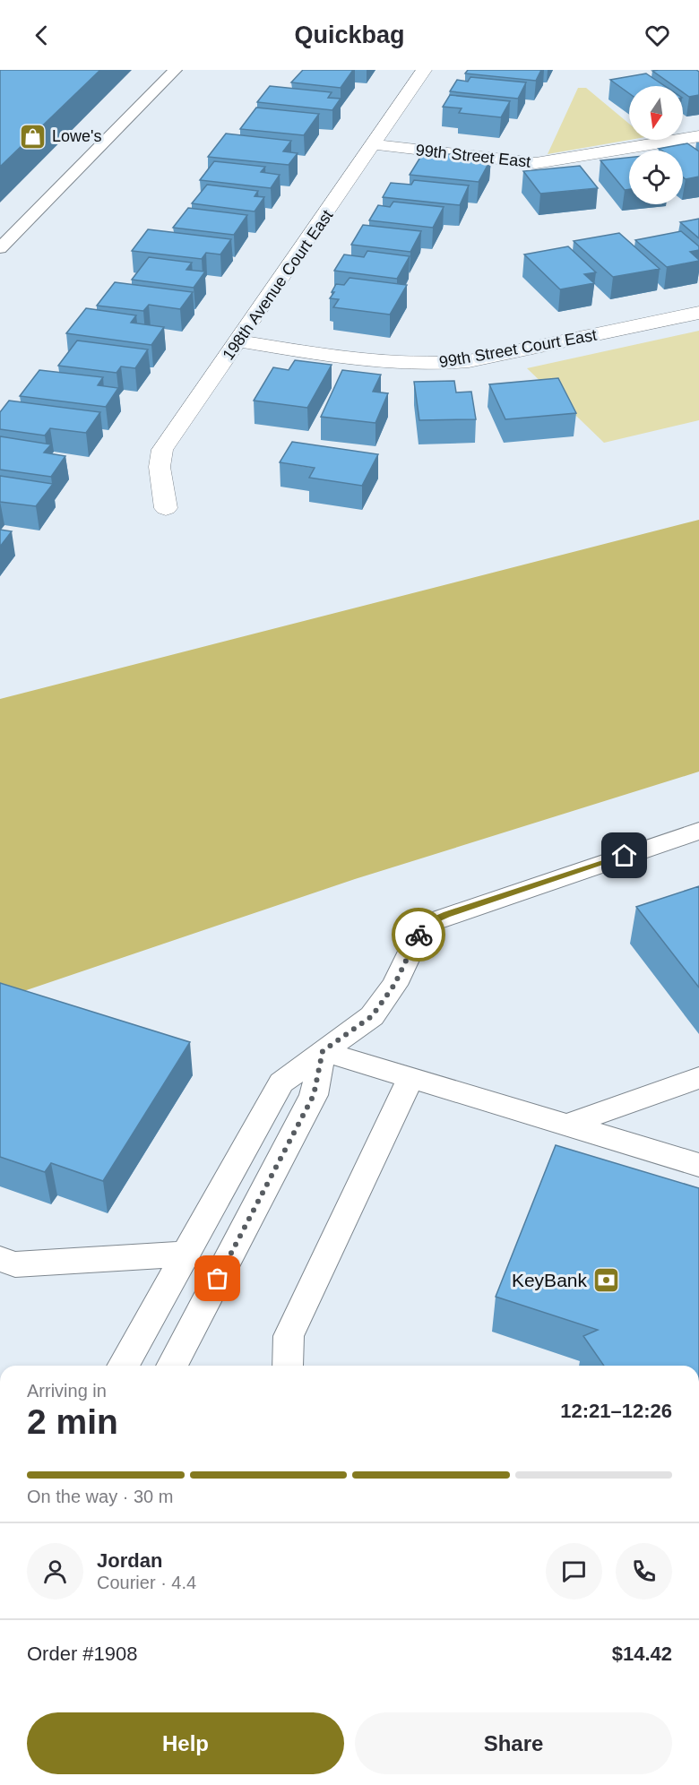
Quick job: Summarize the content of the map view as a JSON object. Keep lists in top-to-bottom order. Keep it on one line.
{"streets":{"street":["99th Street East","198th Avenue Court East","99th Street Court East"]},"crossings":[["99th Street East","198th Avenue Court East"],["198th Avenue Court East","99th Street Court East"]],"places":{"shop":["Lowe's"],"bank":["KeyBank"]},"north":"bottom","page":{"header":"Quickbag","heading":["2 min","Arriving in","12:21–12:26"],"panel":["Jordan","Courier · 4.4","Order #1908","$14.42"],"bar":"On the way · 30 m","buttons":["Help","Share"]}}
